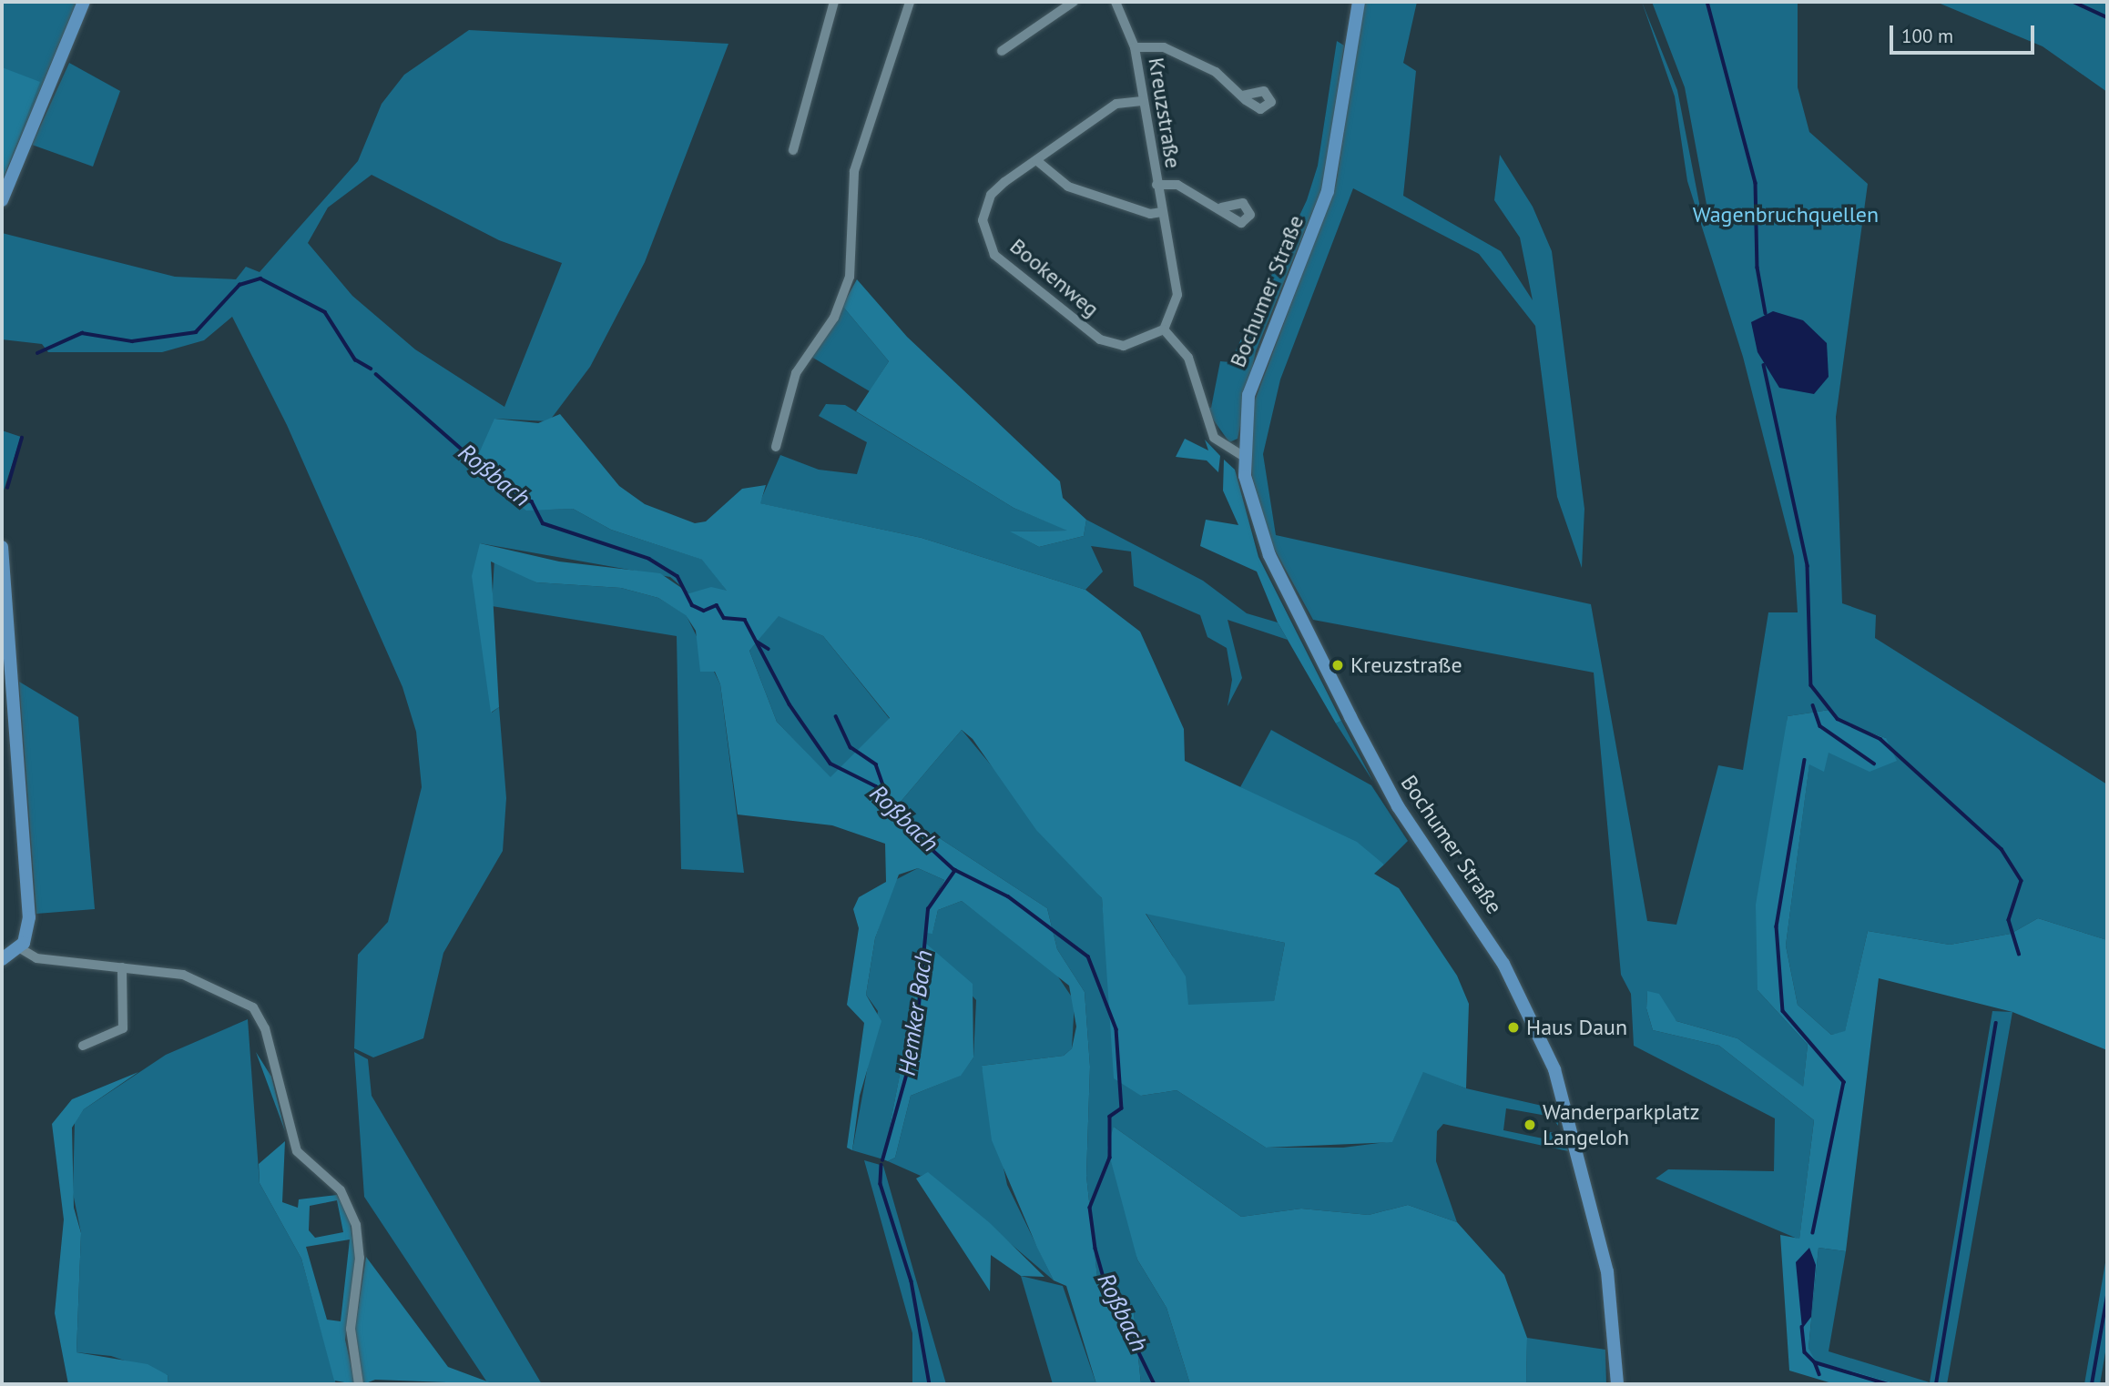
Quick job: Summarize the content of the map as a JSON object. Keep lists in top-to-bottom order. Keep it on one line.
{"streets":{"main road":["Bochumer Straße"],"street":["Kreuzstraße","Bookenweg"]},"crossings":[["Kreuzstraße","Bookenweg"]],"water":["Roßbach","Hemker Bach"],"parks":["Wagenbruchquellen"],"places":["Kreuzstraße","Haus Daun","Wanderparkplatz Langeloh"],"scale_bar":"100 m"}
